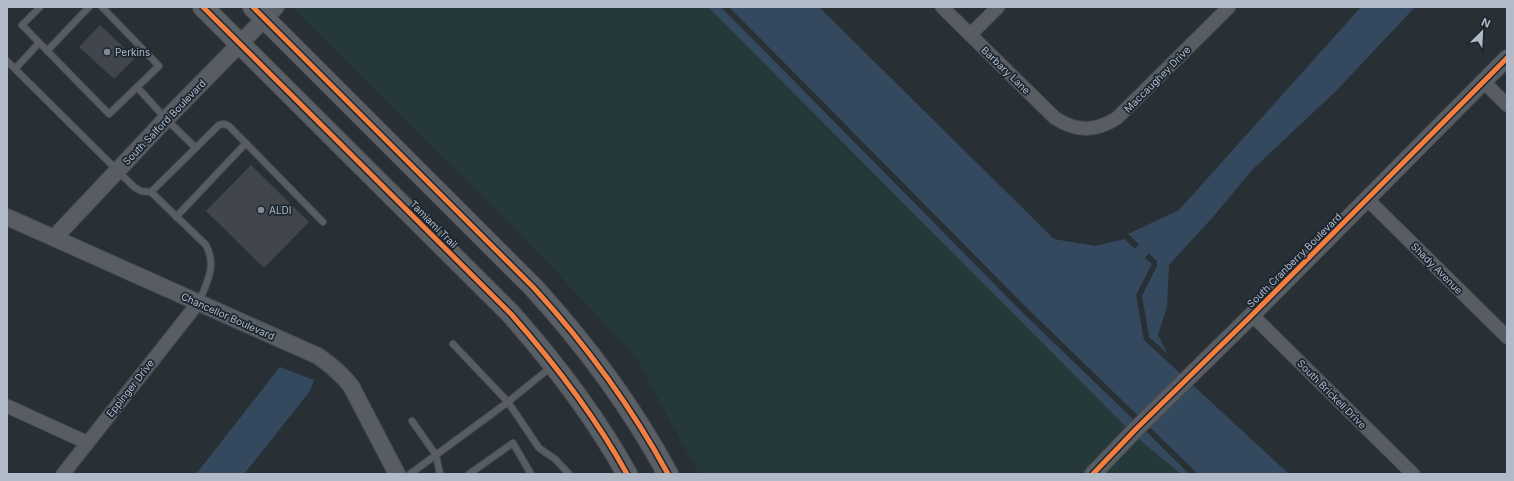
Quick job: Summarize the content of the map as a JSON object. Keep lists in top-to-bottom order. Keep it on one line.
{"streets":{"main road":["Tamiami Trail"],"street":["Barbary Lane","Maccaughey Drive","South Salford Boulevard","South Cranberry Boulevard","Shady Avenue","Chancellor Boulevard","Eppinger Drive","South Brickell Drive"]},"crossings":[["Barbary Lane","Maccaughey Drive"],["South Salford Boulevard","Tamiami Trail"],["South Salford Boulevard","Chancellor Boulevard"],["South Cranberry Boulevard","Shady Avenue"],["South Cranberry Boulevard","South Brickell Drive"],["Chancellor Boulevard","Eppinger Drive"]],"places":["Perkins","ALDI"],"north":"top right"}
